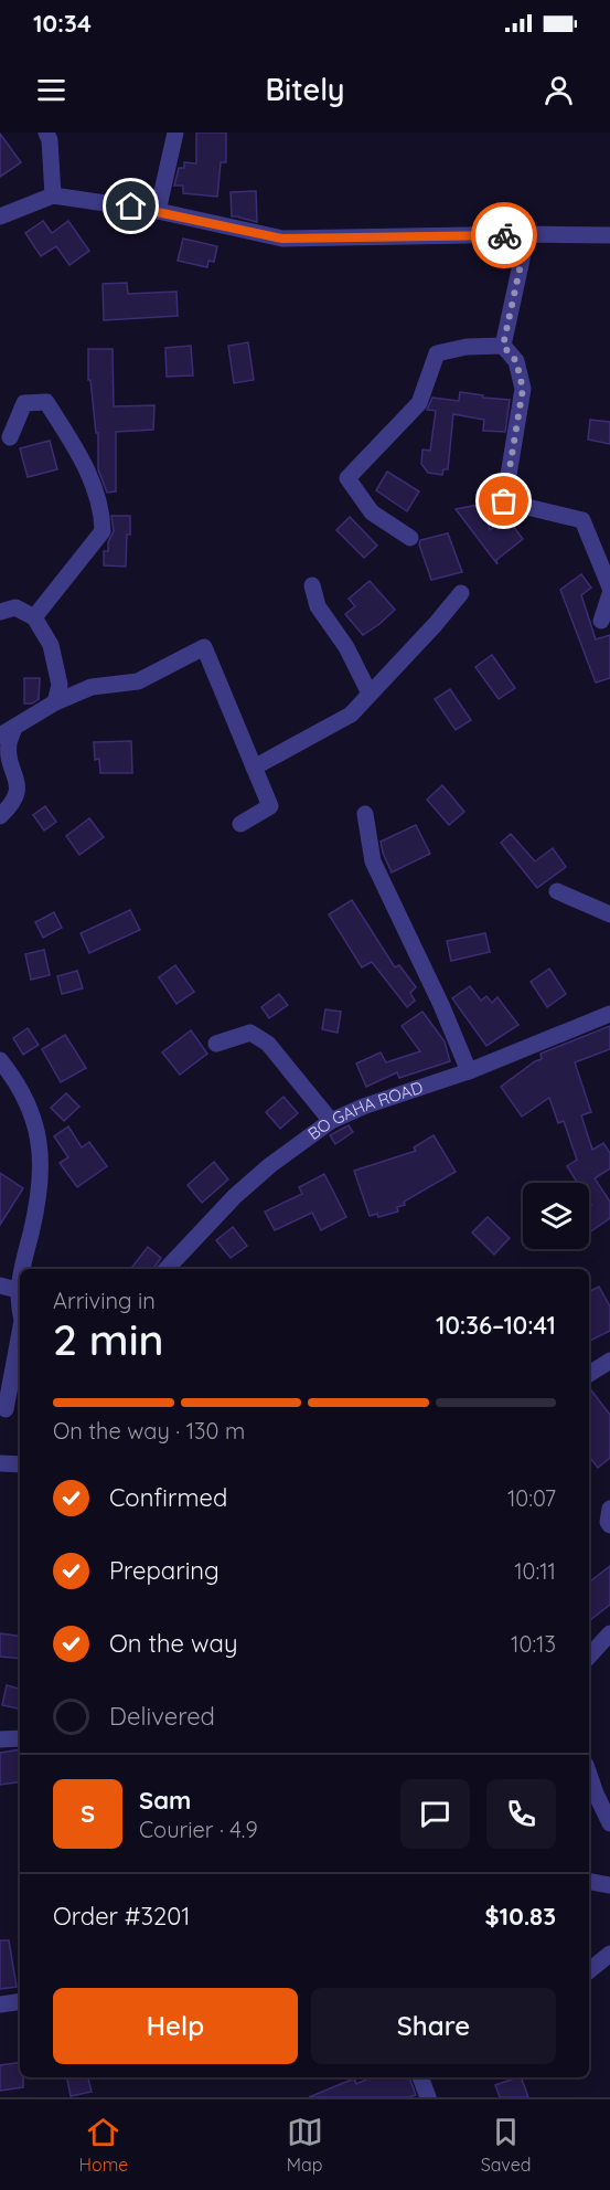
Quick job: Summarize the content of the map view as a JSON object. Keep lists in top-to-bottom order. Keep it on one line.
{"streets":{"street":["BO GAHA ROAD"]},"page":{"status":"10:34","header":"Bitely","heading":["2 min","Arriving in","10:36–10:41"],"panel":["Sam","Courier · 4.9","Order #3201","$10.83"],"bar":"On the way · 130 m","list":[["Confirmed","10:07"],["Preparing","10:11"],["On the way","10:13"],"Delivered"],"round":"S","buttons":["Help","Share"],"tabs":["Home","Map","Saved"]}}
